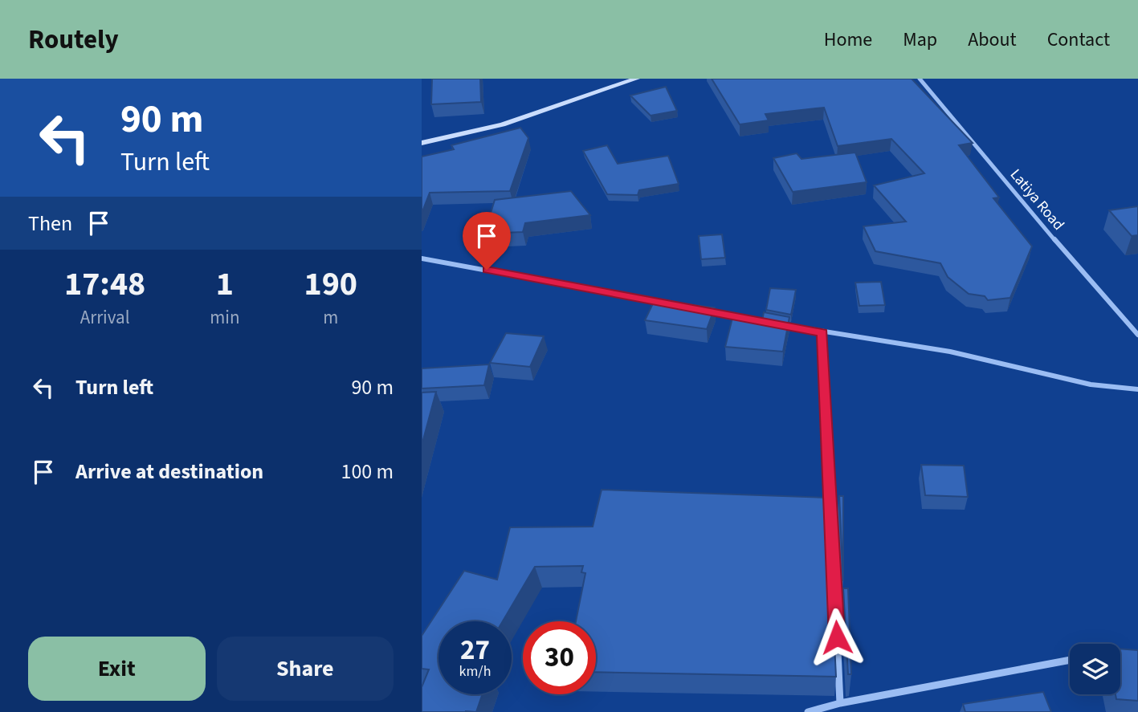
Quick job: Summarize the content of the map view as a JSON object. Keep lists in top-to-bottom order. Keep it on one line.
{"streets":{"street":["Latiya Road"]},"page":{"header":"Routely","nav":["Home","Map","About","Contact"],"turn":["90 m","Turn left"],"then":"Then","eta":["17:48","Arrival","1","min","190","m"],"list":[{"name":"Turn left","value":"90 m"},{"name":"Arrive at destination","value":"100 m"}],"speed":"27 km/h","limit":"30","buttons":["Exit","Share"]}}
